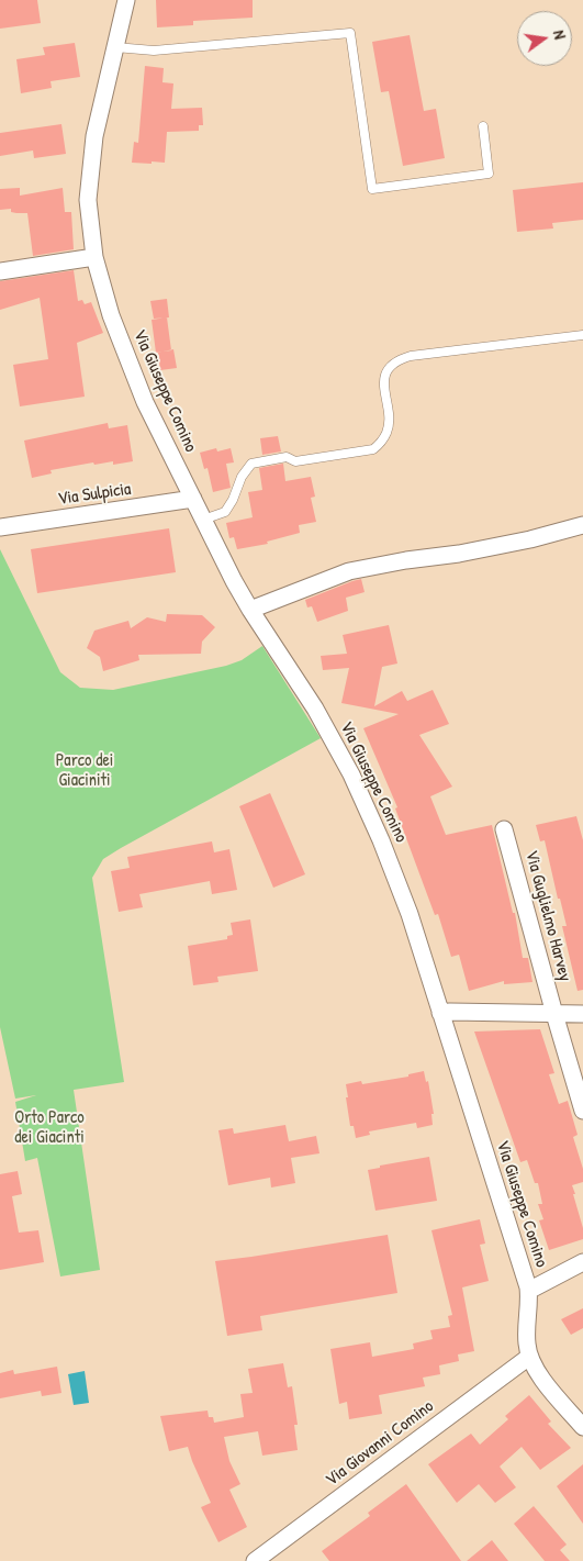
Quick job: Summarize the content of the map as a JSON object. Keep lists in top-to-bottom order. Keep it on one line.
{"streets":{"street":["Via Giuseppe Comino","Via Sulpicia","Via Guglielmo Harvey","Via Giovanni Comino"]},"crossings":[["Via Giuseppe Comino","Via Sulpicia"],["Via Giuseppe Comino","Via Giovanni Comino"]],"parks":["Parco dei Giaciniti","Orto Parco dei Giacinti"],"north":"right"}
